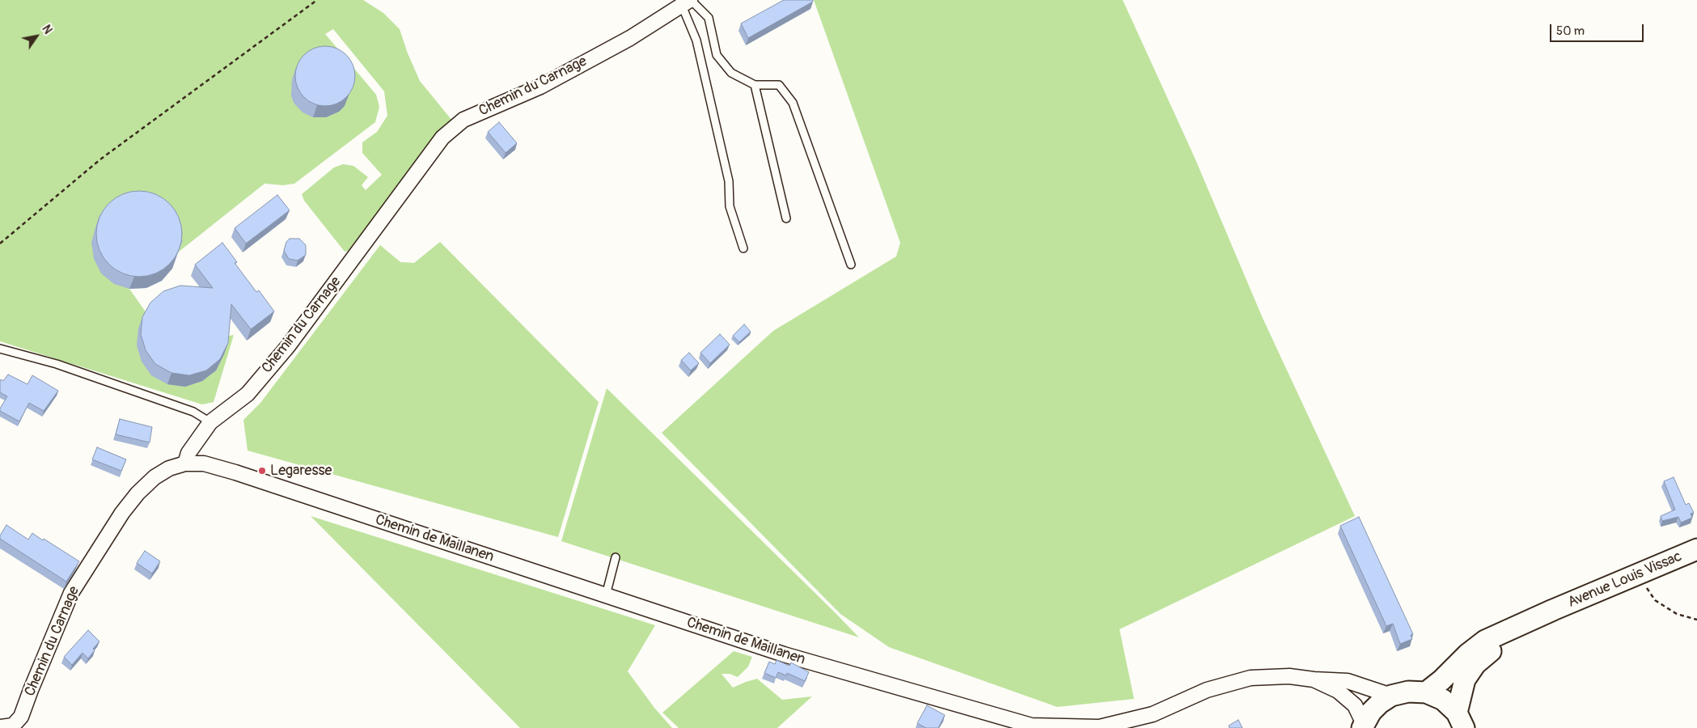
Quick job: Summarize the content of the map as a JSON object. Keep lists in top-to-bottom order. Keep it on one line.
{"streets":{"main road":["Avenue Louis Vissac"],"street":["Chemin du Carnage","Chemin de Maillanen"]},"crossings":[["Chemin du Carnage","Chemin de Maillanen"]],"places":["Legaresse"],"scale_bar":"50 m","north":"top right"}
